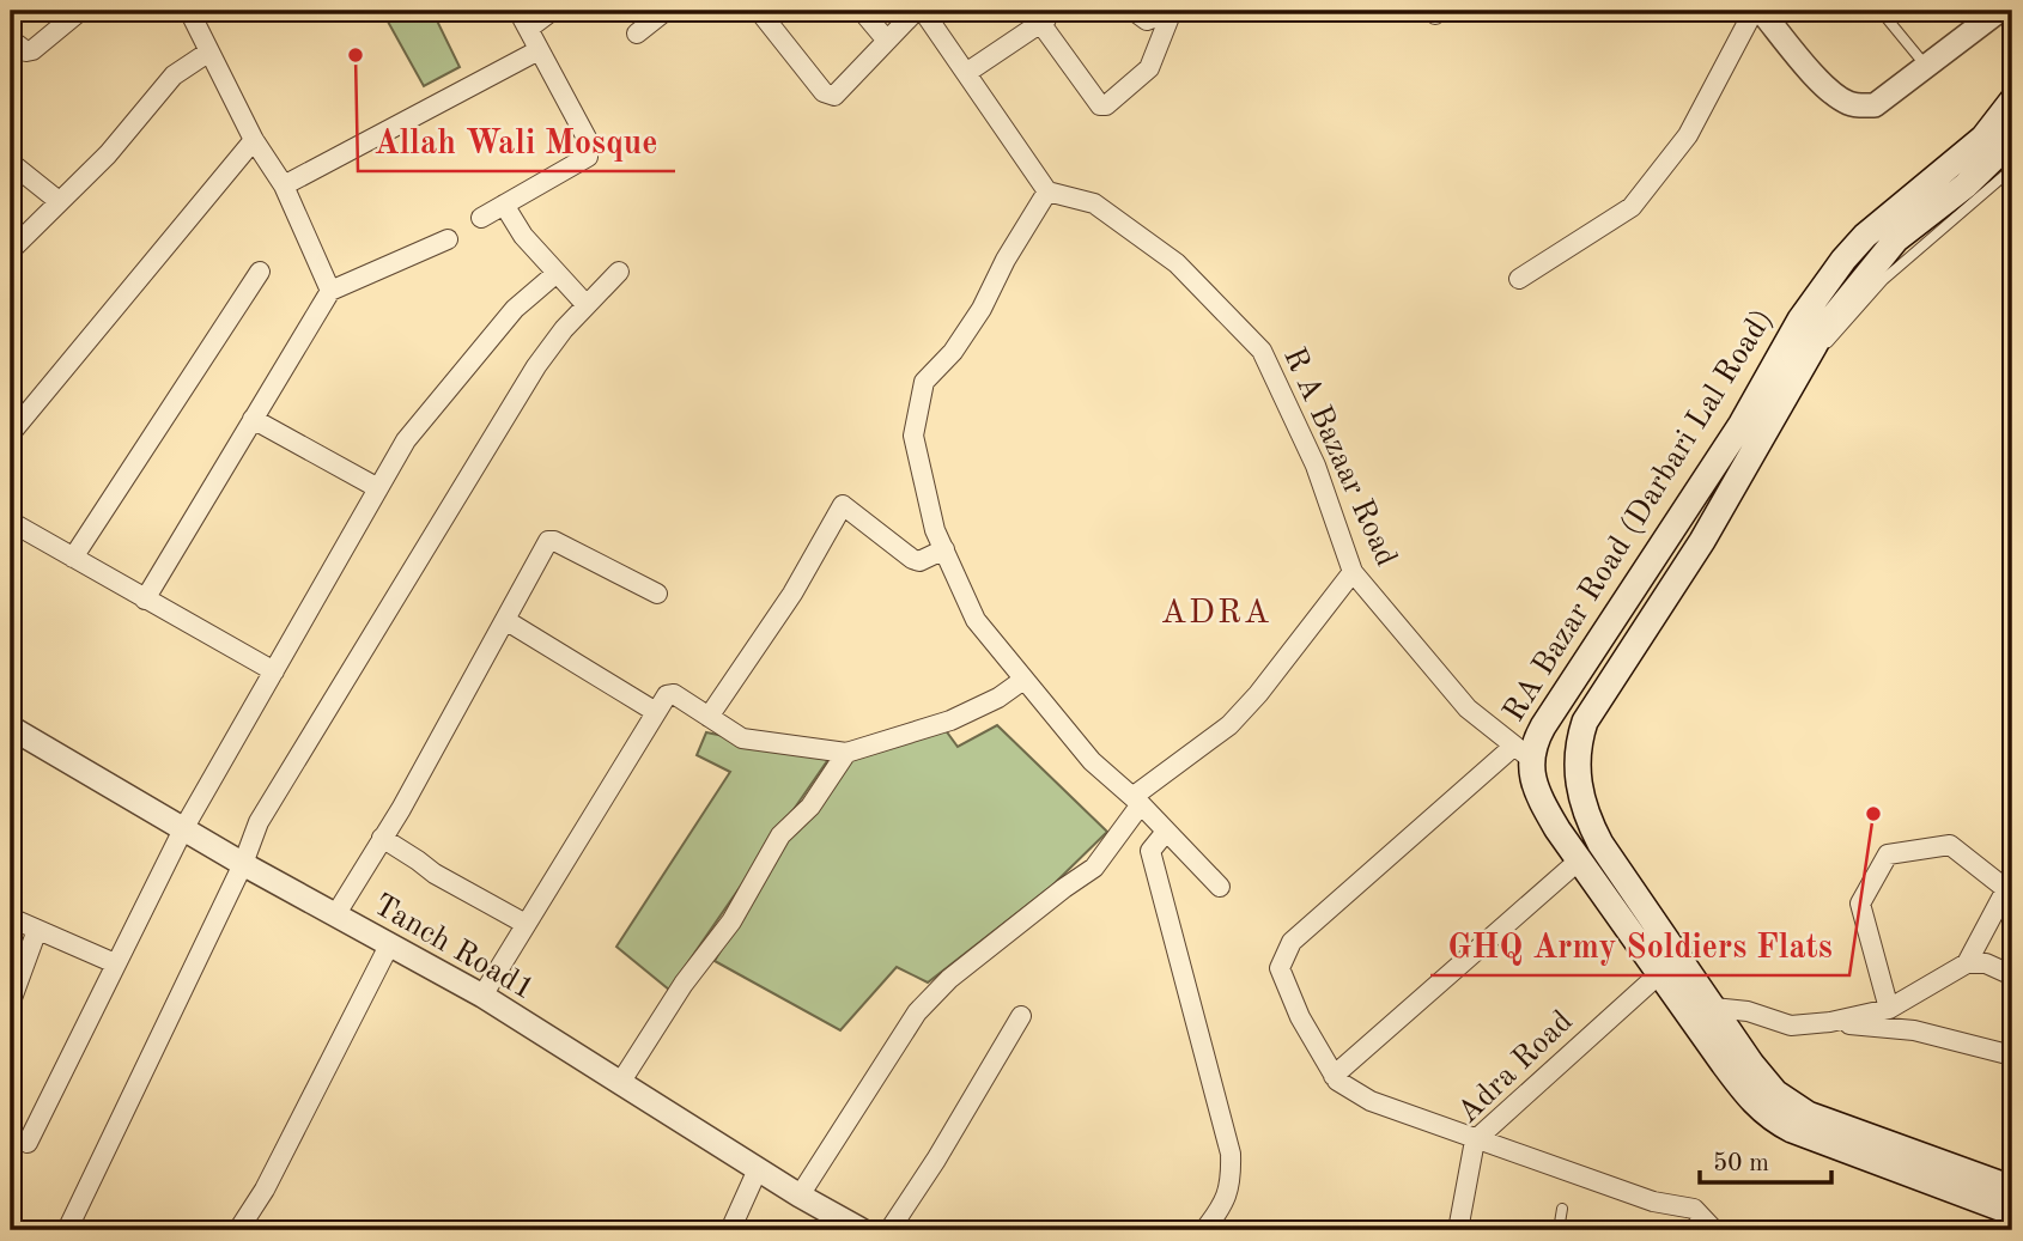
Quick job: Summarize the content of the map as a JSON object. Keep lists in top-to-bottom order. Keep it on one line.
{"streets":{"main road":["RA Bazar Road (Darbari Lal Road)"],"street":["R A Bazaar Road","Tanch Road1","Adra Road"]},"crossings":[["R A Bazaar Road","RA Bazar Road (Darbari Lal Road)"],["RA Bazar Road (Darbari Lal Road)","Adra Road"]],"districts":["ADRA"],"places":["Allah Wali Mosque","GHQ Army Soldiers Flats"],"scale_bar":"50 m"}
